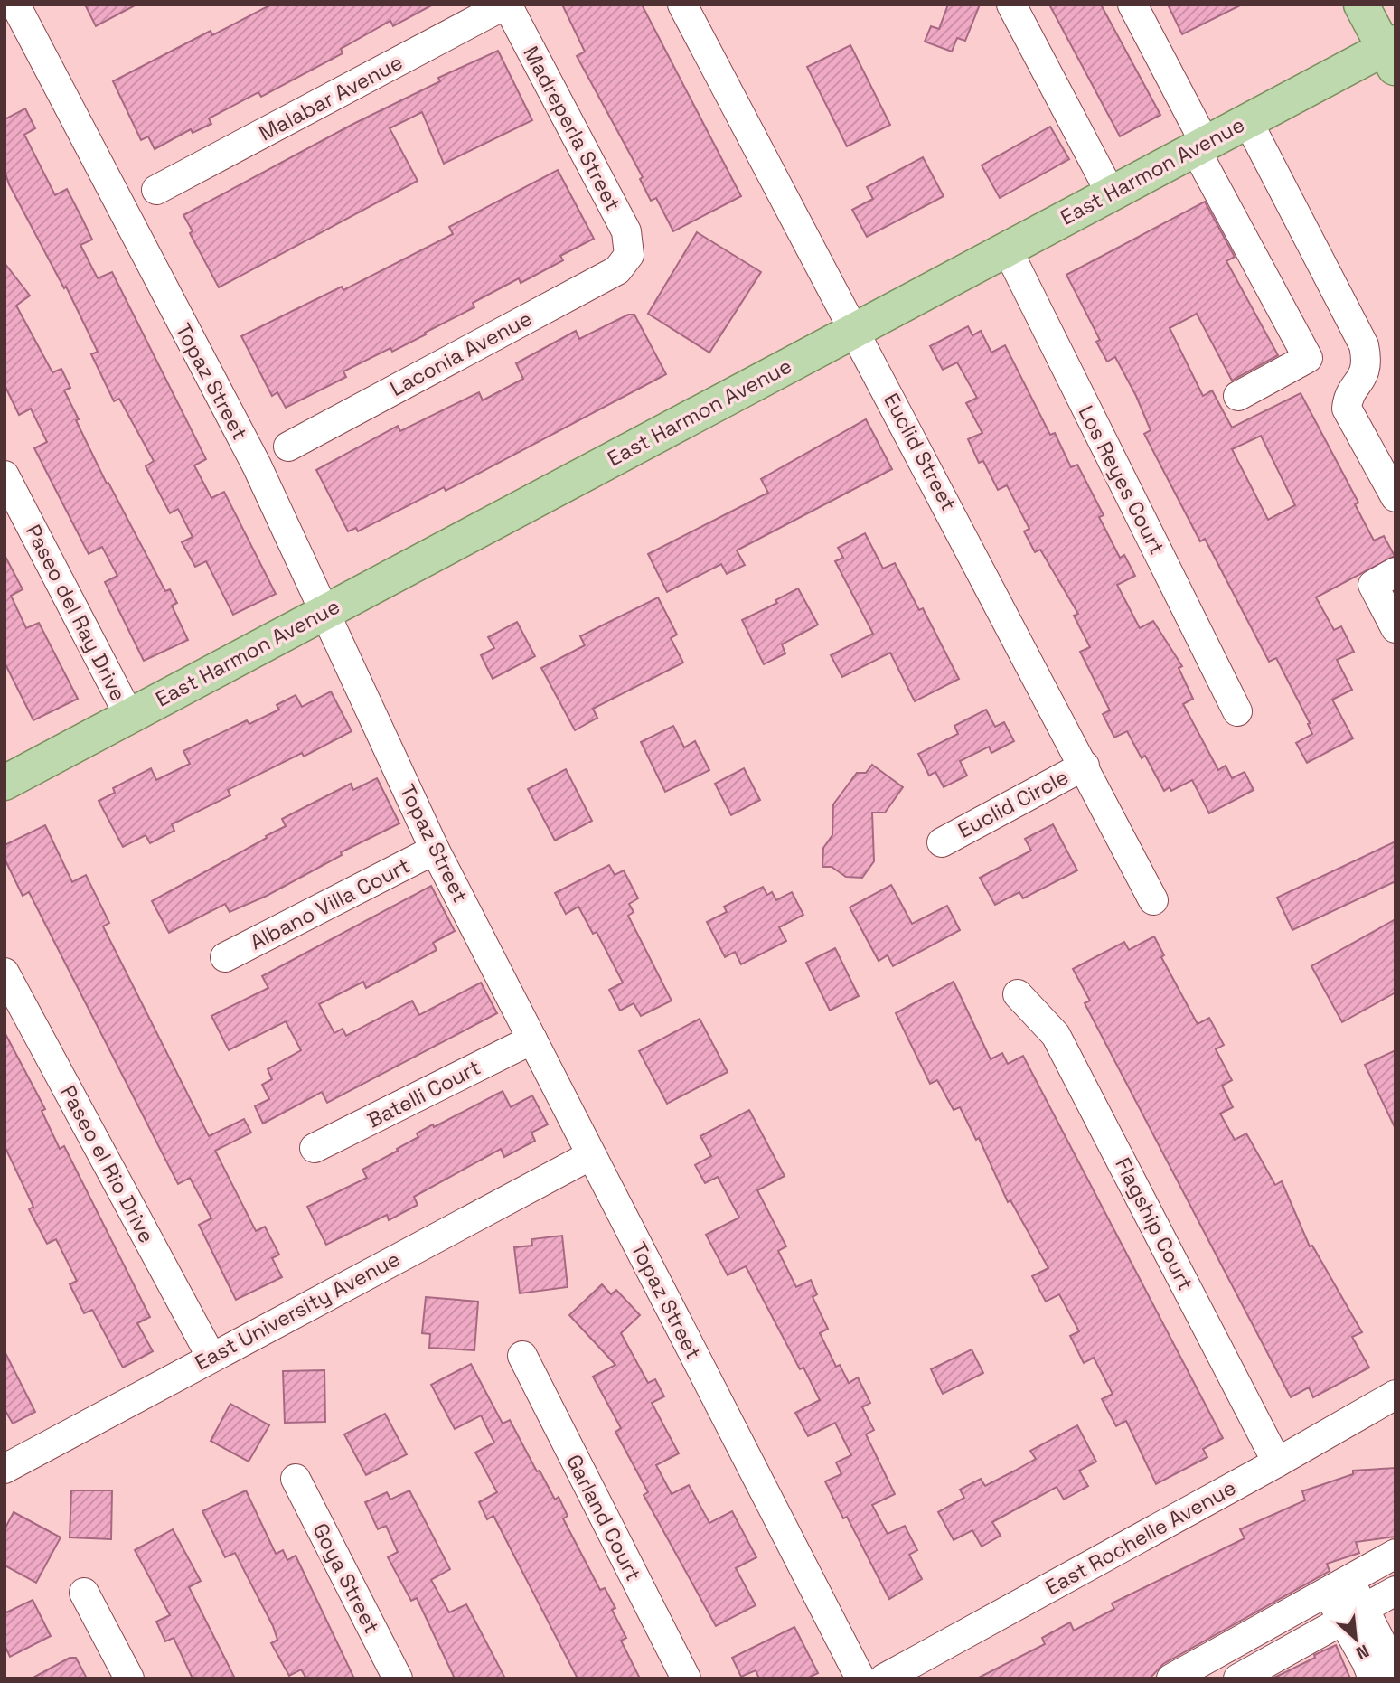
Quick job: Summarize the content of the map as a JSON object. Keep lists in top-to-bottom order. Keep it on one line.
{"streets":{"main road":["East Harmon Avenue"],"street":["Malabar Avenue","Madreperla Street","Laconia Avenue","Topaz Street","Euclid Street","Los Reyes Court","Paseo del Ray Drive","Euclid Circle","Albano Villa Court","Batelli Court","Paseo el Rio Drive","Flagship Court","East University Avenue","Garland Court","East Rochelle Avenue","Goya Street"]},"crossings":[["Malabar Avenue","Madreperla Street"],["Madreperla Street","Laconia Avenue"],["East Harmon Avenue","Topaz Street"],["East Harmon Avenue","Euclid Street"],["East Harmon Avenue","Los Reyes Court"],["East Harmon Avenue","Paseo del Ray Drive"],["Topaz Street","Albano Villa Court"],["Topaz Street","Batelli Court"],["Topaz Street","East University Avenue"],["Euclid Street","Euclid Circle"],["Paseo el Rio Drive","East University Avenue"],["Flagship Court","East Rochelle Avenue"]],"north":"bottom right"}
